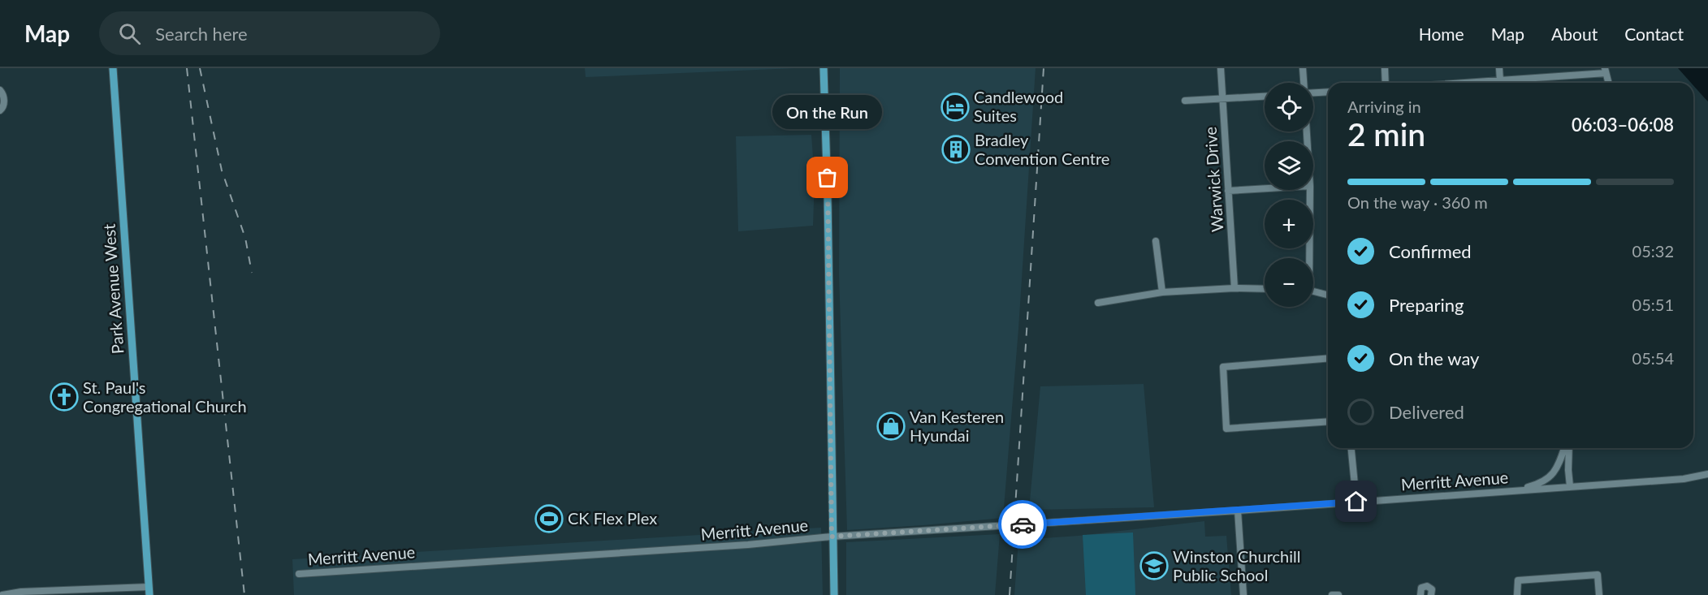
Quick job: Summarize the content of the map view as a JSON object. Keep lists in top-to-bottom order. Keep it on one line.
{"streets":{"main road":["Park Avenue West"],"street":["Warwick Drive","Merritt Avenue"]},"places":{"hotel":["Candlewood Suites"],"building":["Bradley Convention Centre"],"other":["On the Run"],"church":["St. Paul's Congregational Church"],"shop":["Van Kesteren Hyundai"],"sports":["CK Flex Plex"],"school or university":["Winston Churchill Public School"]},"page":{"header":"Map","search":"Search here","nav":["Home","Map","About","Contact"],"map_buttons":["+","−"],"heading":["2 min","Arriving in","06:03–06:08"],"bubble":"On the Run","bar":"On the way · 360 m","list":[["Confirmed","05:32"],["Preparing","05:51"],["On the way","05:54"],"Delivered"]}}
